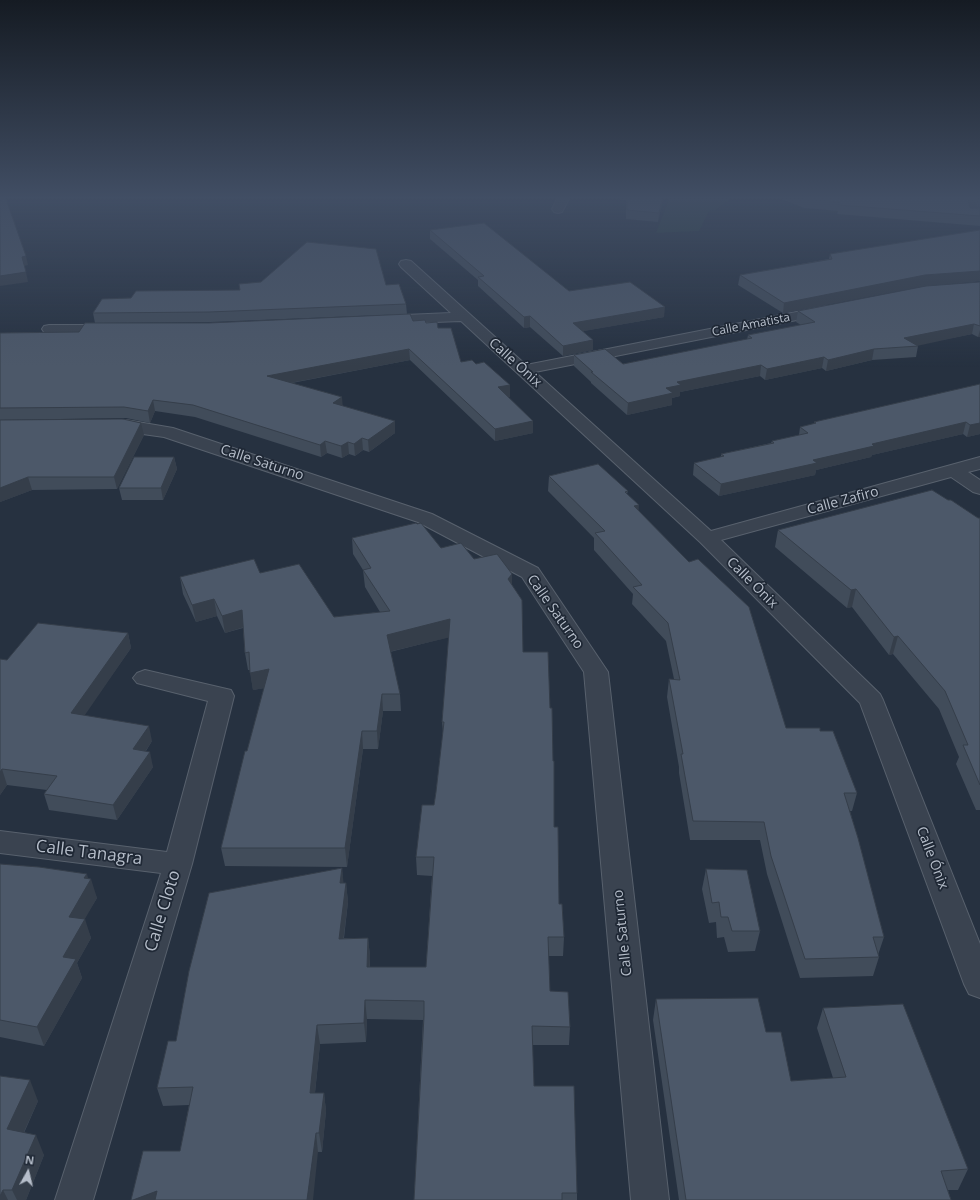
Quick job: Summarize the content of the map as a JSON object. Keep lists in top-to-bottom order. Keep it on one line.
{"streets":{"street":["Calle Amatista","Calle Ónix","Calle Saturno","Calle Zafiro","Calle Tanagra","Calle Cloto"]},"crossings":[["Calle Amatista","Calle Ónix"],["Calle Ónix","Calle Zafiro"],["Calle Tanagra","Calle Cloto"]],"north":"top"}
